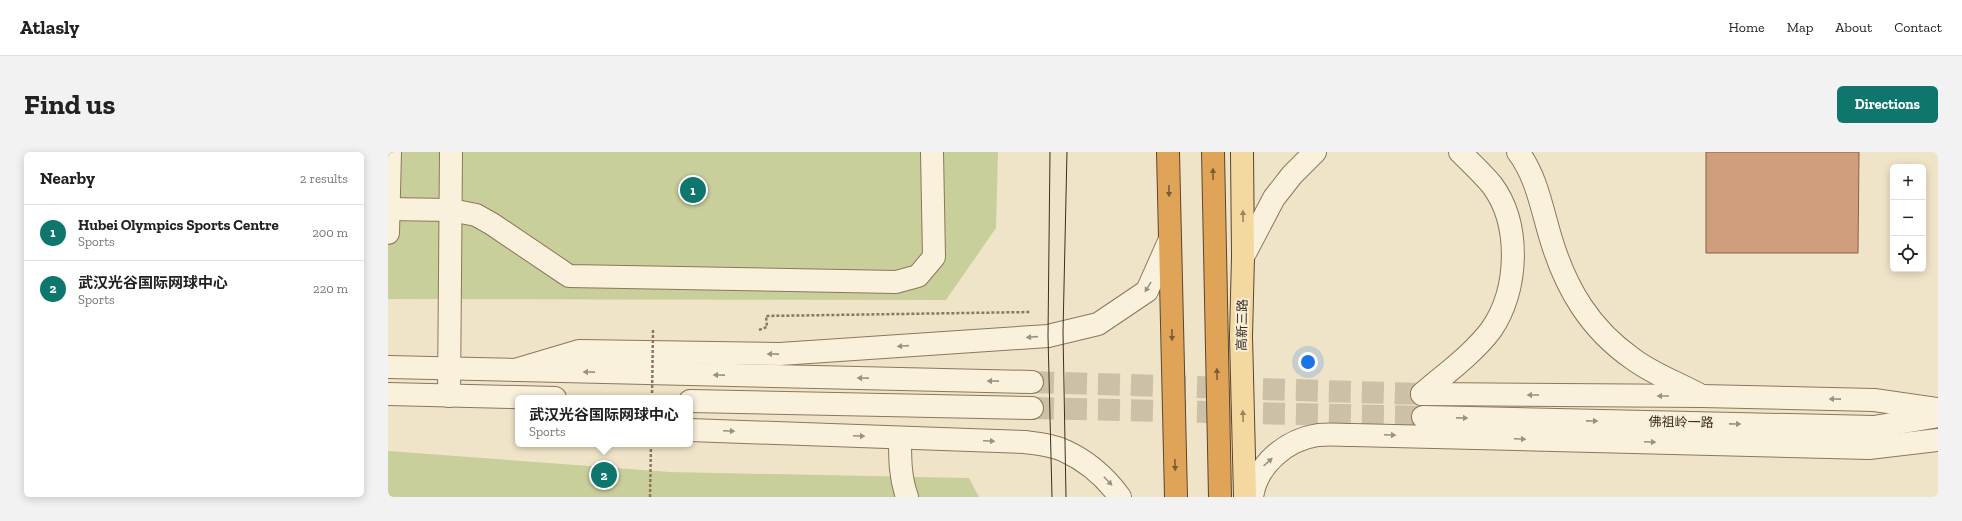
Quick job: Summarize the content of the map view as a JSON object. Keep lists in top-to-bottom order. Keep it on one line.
{"streets":{"highway":["高新三路"],"street":["佛祖岭一路"]},"page":{"header":"Atlasly","nav":["Home","Map","About","Contact"],"buttons":"Directions","title":"Find us","heading":["Nearby","2 results"],"map_buttons":["+","−"],"pins":["1","2"],"list":[{"mark":"1","name":"Hubei Olympics Sports Centre","note":"Sports","value":"200 m"},{"mark":"2","name":"武汉光谷国际网球中心","note":"Sports","value":"220 m"}],"popup":["武汉光谷国际网球中心","Sports"]}}
